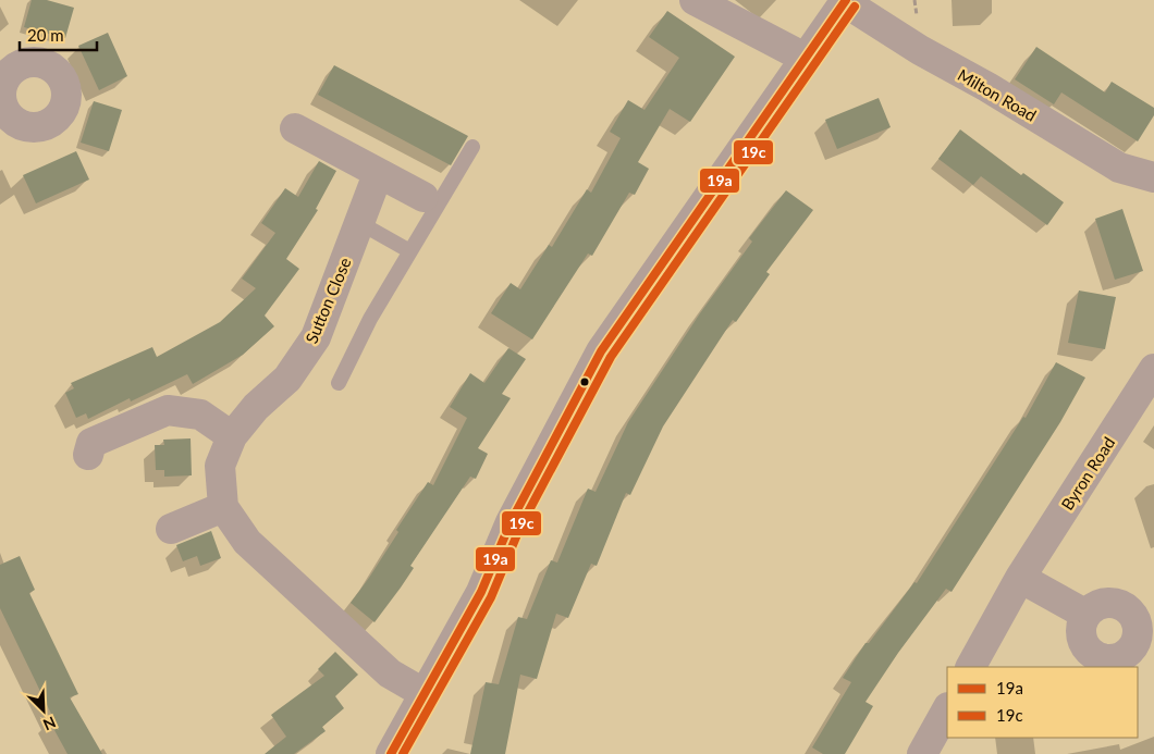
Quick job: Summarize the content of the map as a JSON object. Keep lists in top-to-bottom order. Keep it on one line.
{"streets":{"street":["Milton Road","Sutton Close","Byron Road"]},"lines":["transit line 19a","transit line 19c"],"legend":["19a","19c"],"scale_bar":"20 m","north":"bottom right"}
